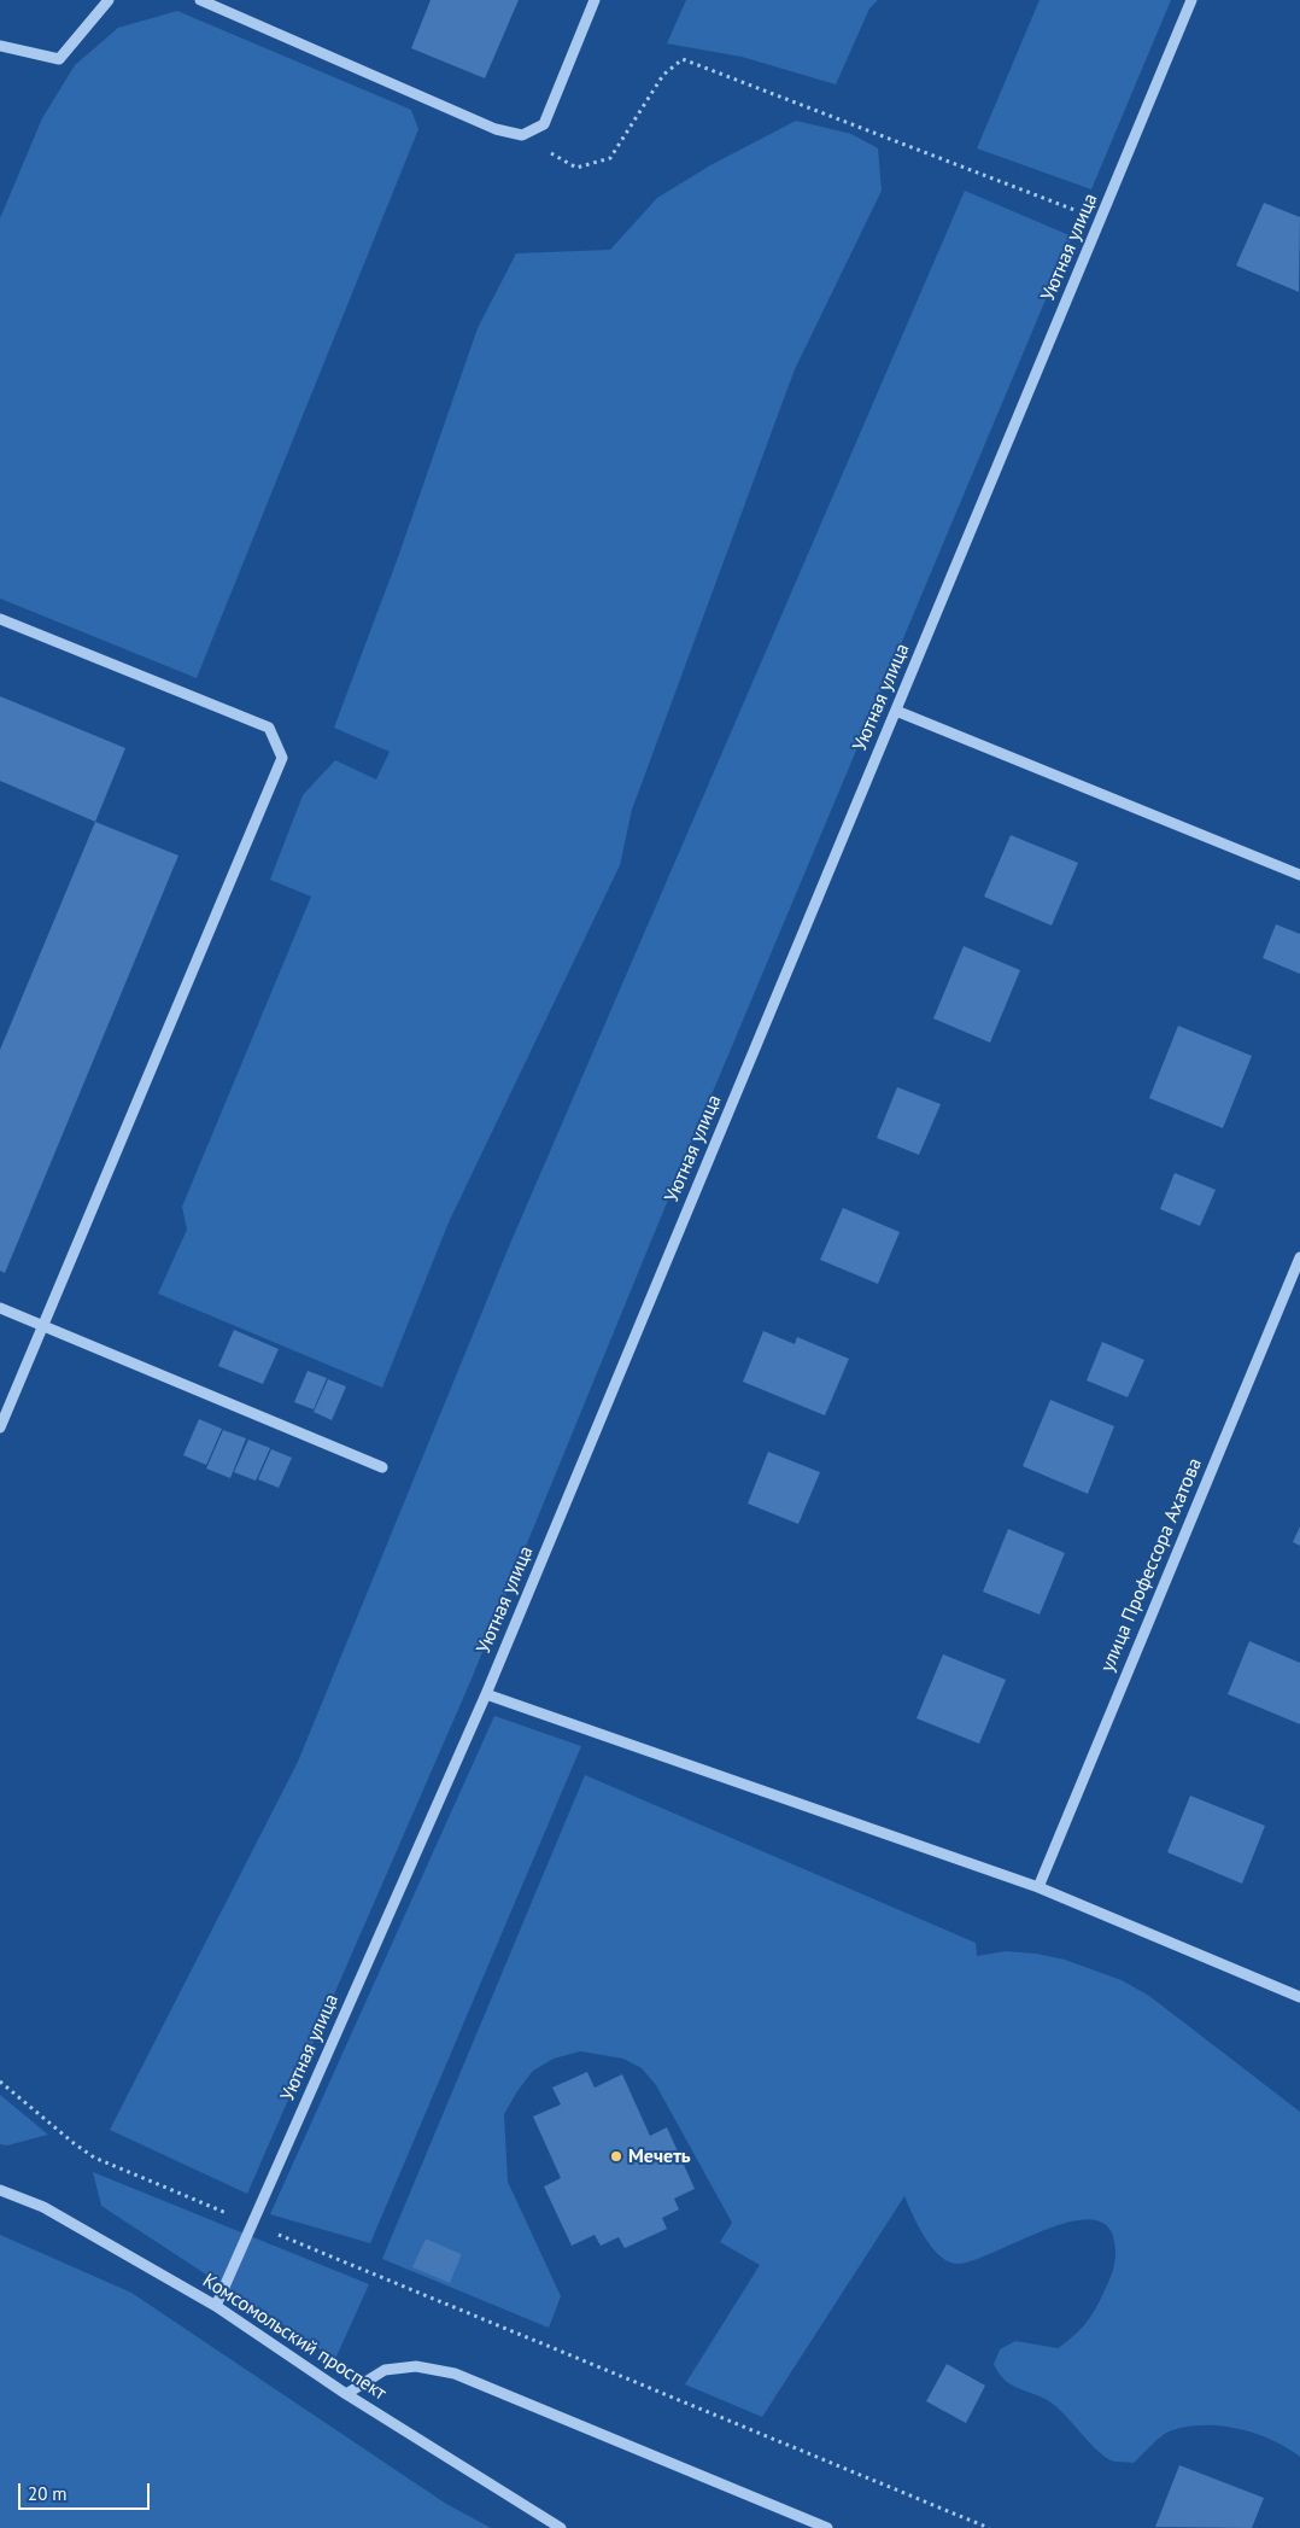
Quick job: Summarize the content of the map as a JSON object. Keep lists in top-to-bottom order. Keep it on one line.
{"streets":{"street":["Уютная улица","улица Профессора Ахатова","Комсомольский проспект"]},"crossings":[["Уютная улица","Комсомольский проспект"]],"places":["Мечеть"],"scale_bar":"20 m"}
